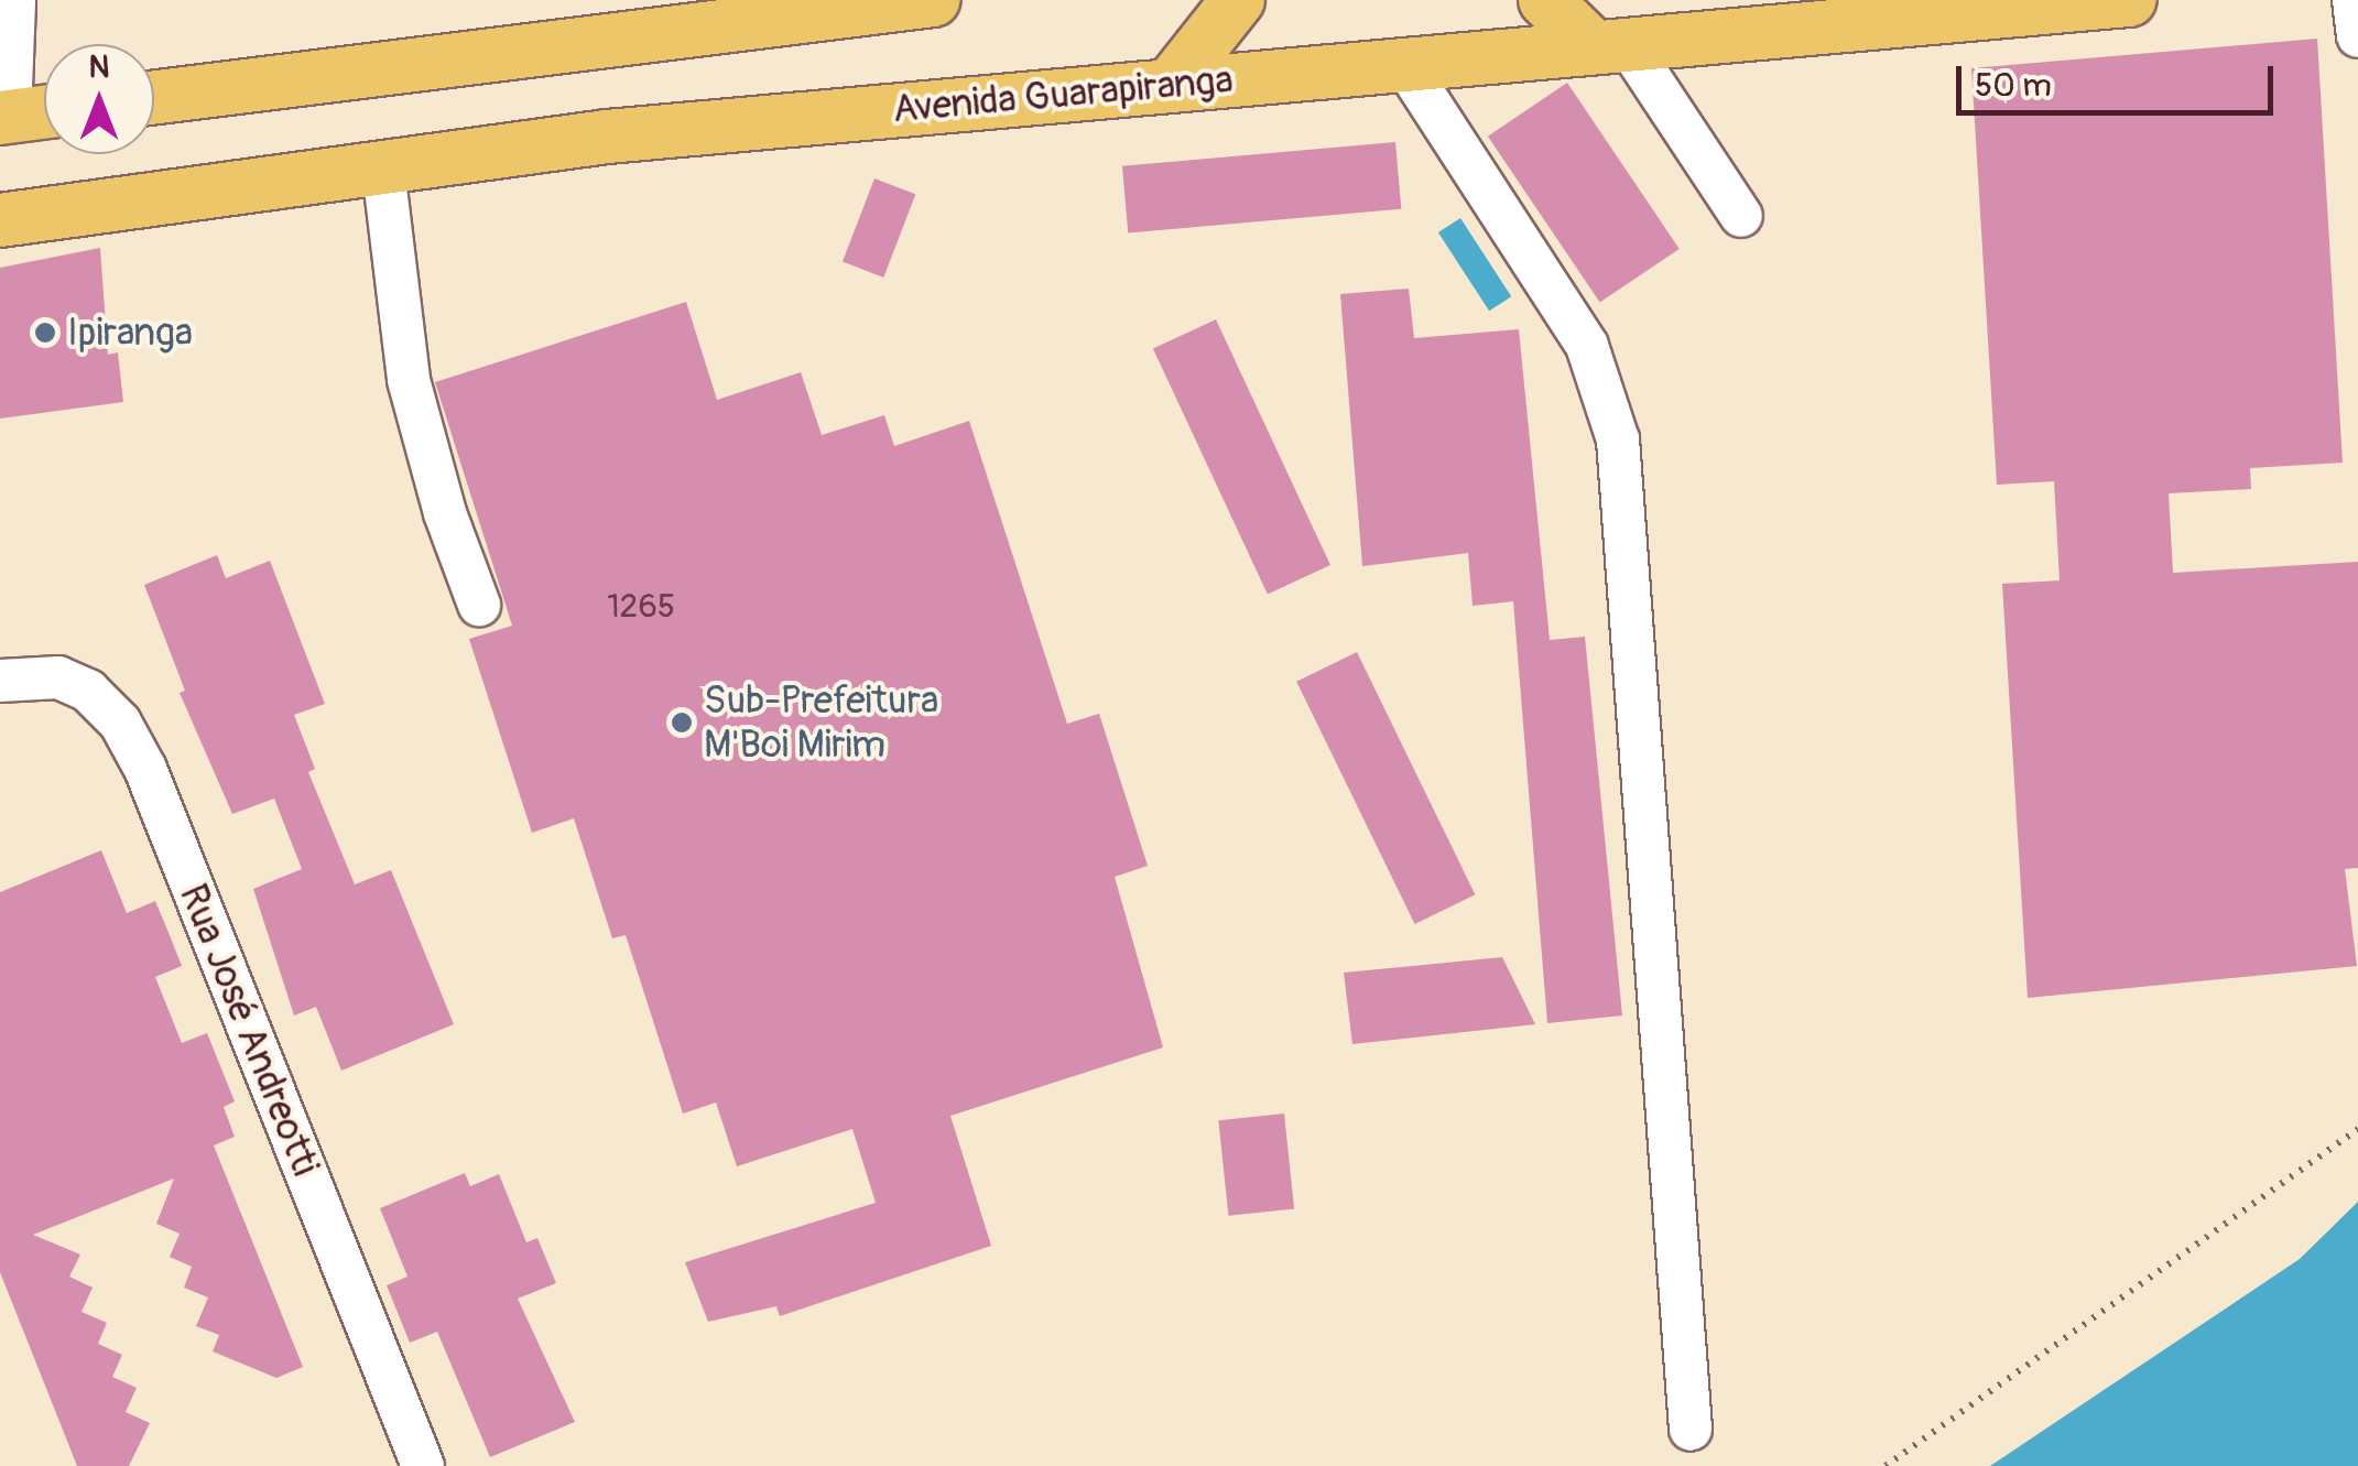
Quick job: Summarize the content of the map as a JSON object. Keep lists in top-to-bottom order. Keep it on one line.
{"streets":{"main road":["Avenida Guarapiranga"],"street":["Rua José Andreotti"]},"places":["Ipiranga","Sub-Prefeitura M'Boi Mirim"],"house_numbers":["1265"],"scale_bar":"50 m","north":"top"}
